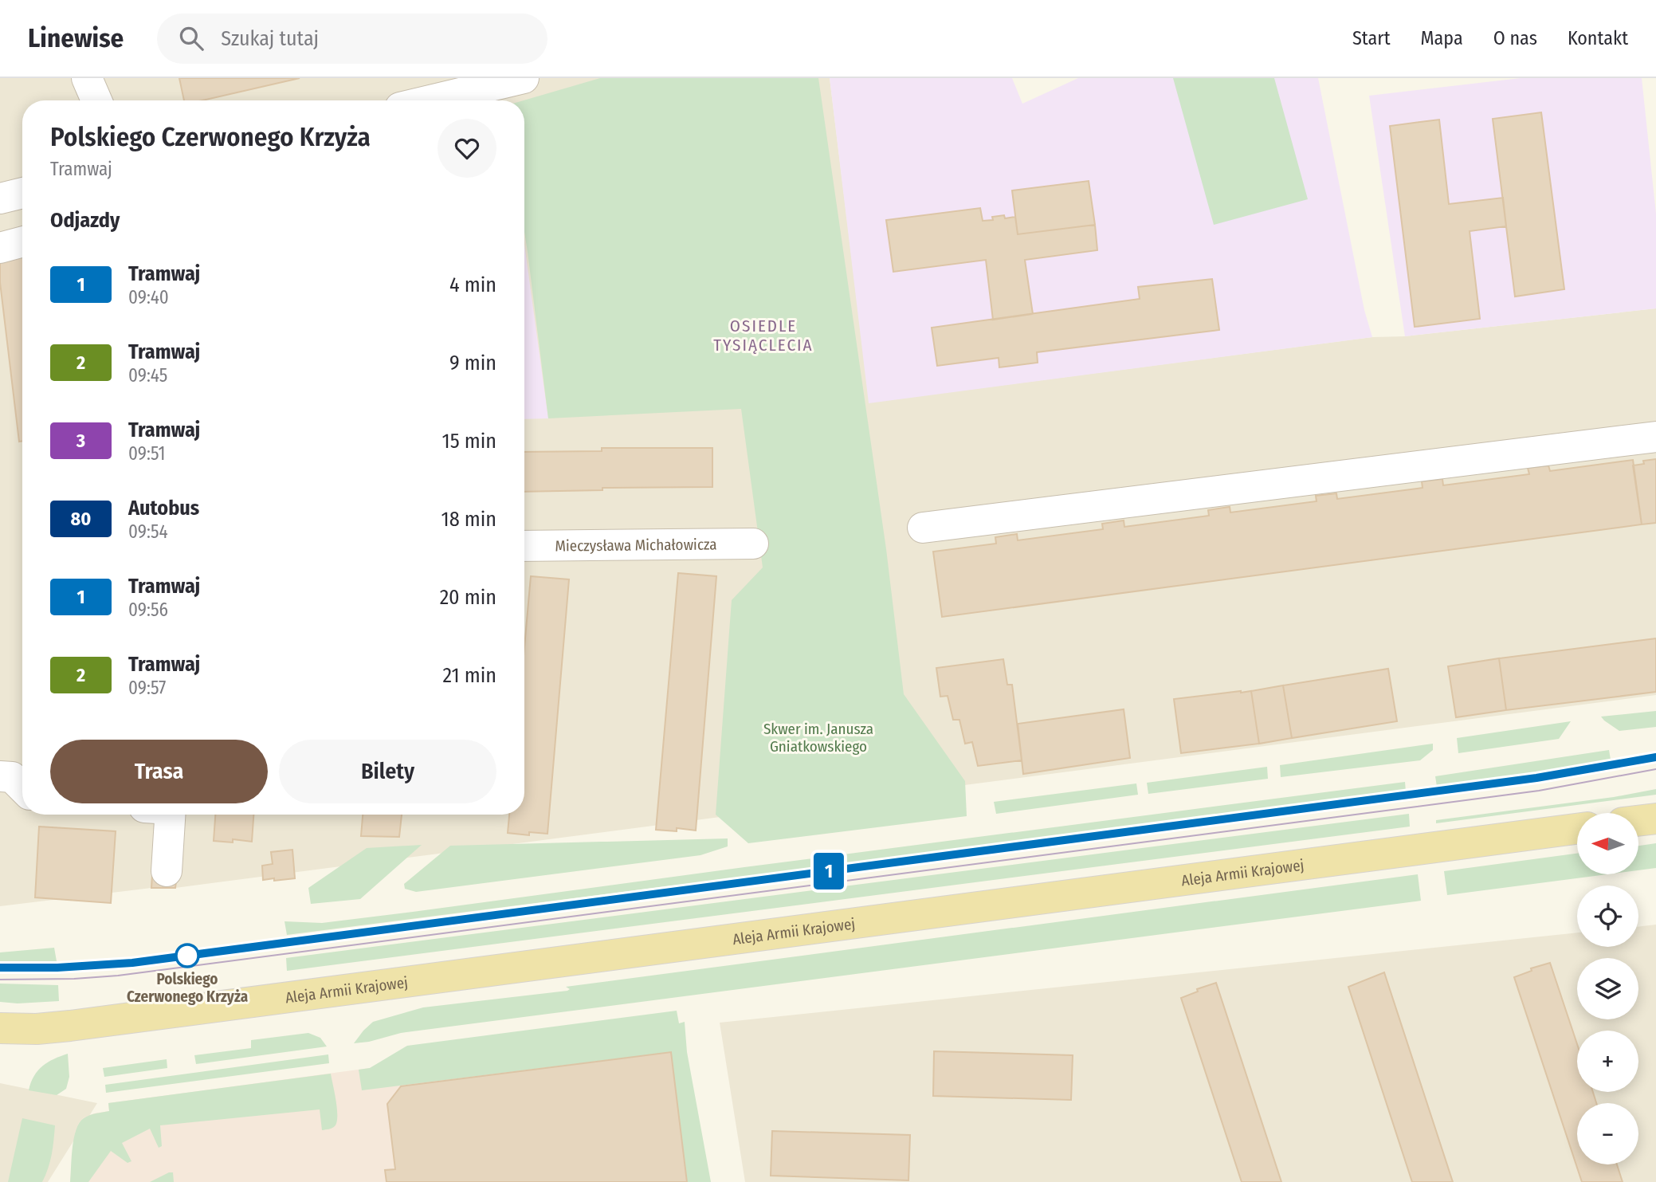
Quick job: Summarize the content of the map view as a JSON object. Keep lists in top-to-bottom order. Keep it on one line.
{"streets":{"main road":["Aleja Armii Krajowej"],"street":["Mieczysława Michałowicza"]},"districts":["OSIEDLE TYSIĄCLECIA"],"parks":["Skwer im. Janusza Gniatkowskiego"],"places":["Polskiego Czerwonego Krzyża"],"lines":["tram line 1"],"north":"left","page":{"header":"Linewise","search":"Szukaj tutaj","nav":["Start","Mapa","O nas","Kontakt"],"on_map":"1","heading":[["Polskiego Czerwonego Krzyża","Tramwaj"],"Odjazdy"],"list":[{"mark":"1","name":"Tramwaj","note":"09:40","value":"4 min"},{"mark":"2","name":"Tramwaj","note":"09:45","value":"9 min"},{"mark":"3","name":"Tramwaj","note":"09:51","value":"15 min"},{"mark":"80","name":"Autobus","note":"09:54","value":"18 min"},{"mark":"1","name":"Tramwaj","note":"09:56","value":"20 min"},{"mark":"2","name":"Tramwaj","note":"09:57","value":"21 min"}],"buttons":["Trasa","Bilety"],"map_buttons":["+","−"]}}
